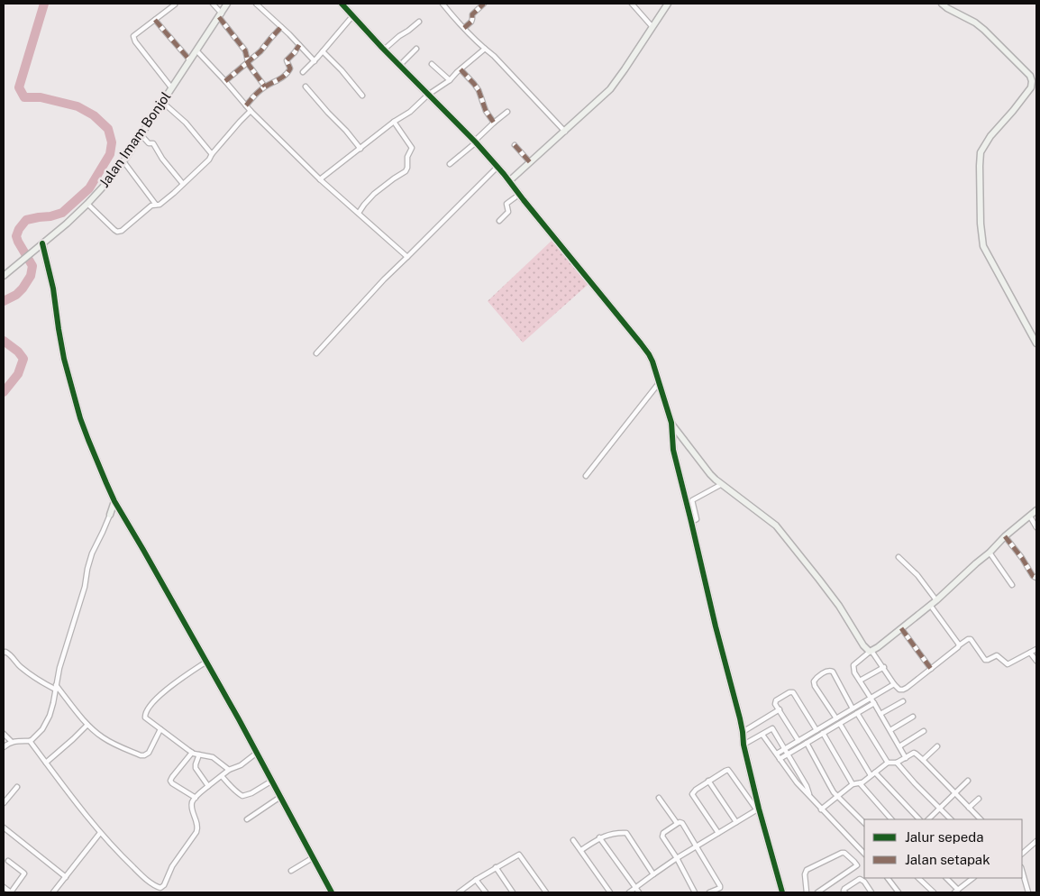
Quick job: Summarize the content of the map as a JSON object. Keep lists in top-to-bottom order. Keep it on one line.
{"streets":{"street":["Jalan Imam Bonjol"]},"legend":["Jalur sepeda","Jalan setapak"]}
